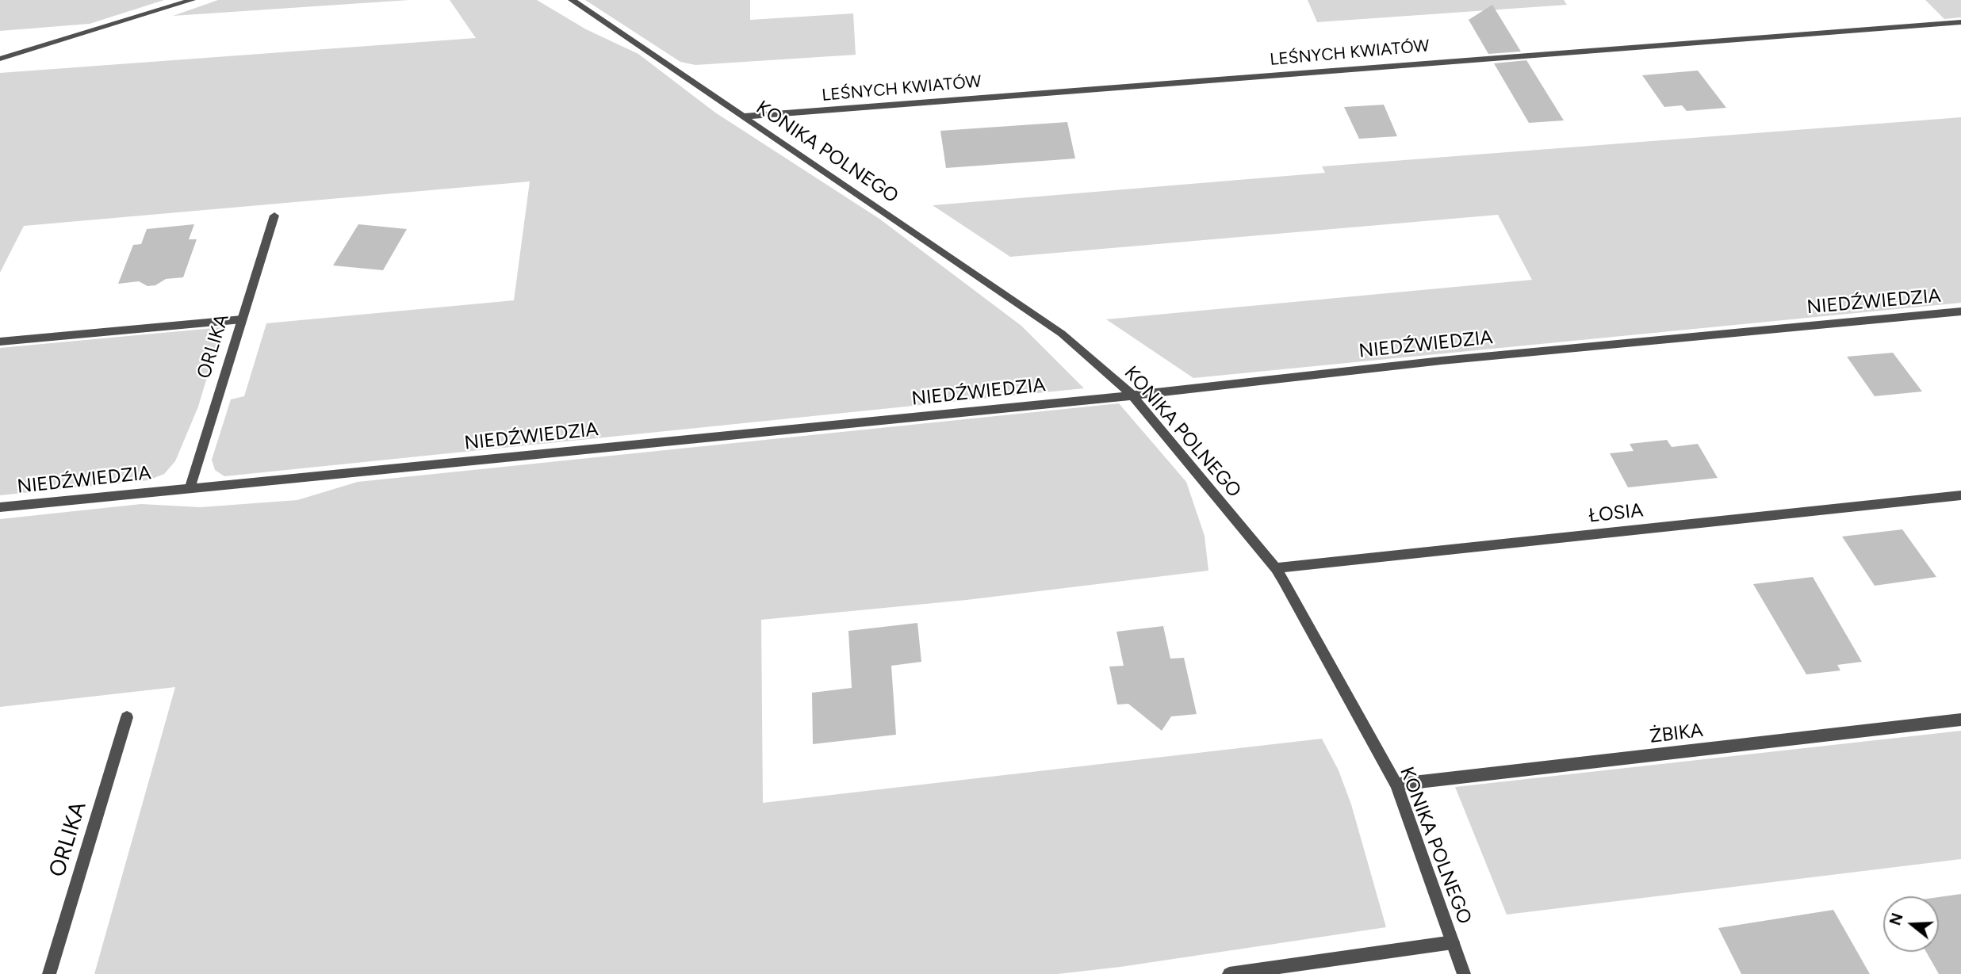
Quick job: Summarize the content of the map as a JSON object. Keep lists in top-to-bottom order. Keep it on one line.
{"streets":{"street":["LEŚNYCH KWIATÓW","KONIKA POLNEGO","NIEDŹWIEDZIA","ORLIKA","ŁOSIA","ŻBIKA"]},"crossings":[["LEŚNYCH KWIATÓW","KONIKA POLNEGO"],["KONIKA POLNEGO","NIEDŹWIEDZIA"],["KONIKA POLNEGO","ŁOSIA"],["KONIKA POLNEGO","ŻBIKA"],["NIEDŹWIEDZIA","ORLIKA"]],"north":"left"}
